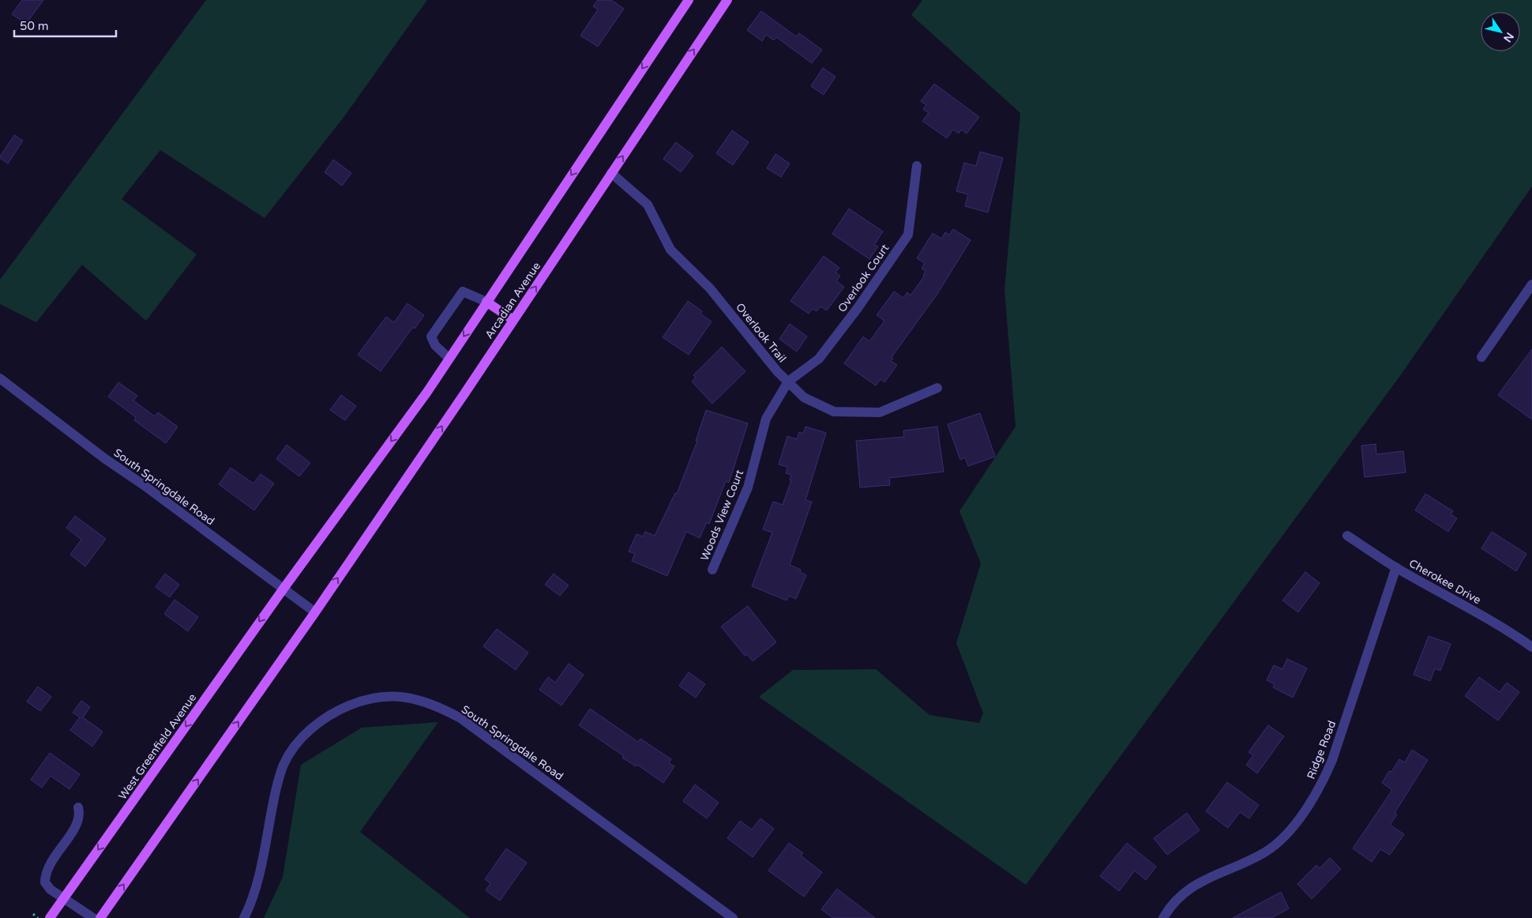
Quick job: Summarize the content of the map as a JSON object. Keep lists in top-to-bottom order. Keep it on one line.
{"streets":{"main road":["Arcadian Avenue","West Greenfield Avenue"],"street":["Overlook Court","Overlook Trail","South Springdale Road","Woods View Court","Cherokee Drive","Ridge Road"]},"crossings":[["Overlook Court","Overlook Trail"],["Overlook Court","Woods View Court"],["Arcadian Avenue","Overlook Trail"],["Arcadian Avenue","South Springdale Road"],["Arcadian Avenue","West Greenfield Avenue"],["Overlook Trail","Woods View Court"],["South Springdale Road","West Greenfield Avenue"],["Cherokee Drive","Ridge Road"]],"scale_bar":"50 m","north":"bottom right"}
